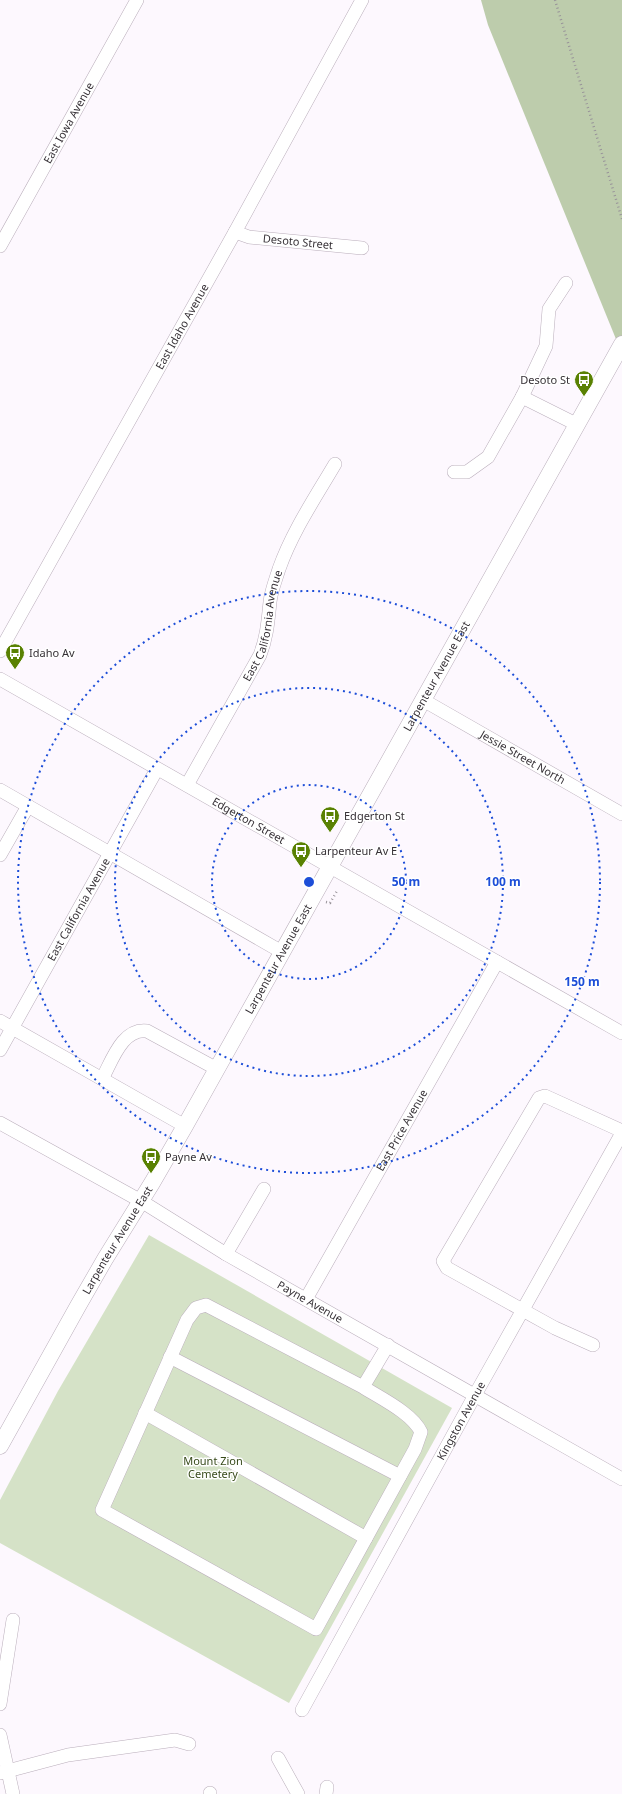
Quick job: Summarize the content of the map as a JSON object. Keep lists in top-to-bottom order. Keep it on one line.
{"streets":{"main road":["Larpenteur Avenue East"],"street":["East Iowa Avenue","Desoto Street","East Idaho Avenue","East California Avenue","Jessie Street North","Edgerton Street","East Price Avenue","Payne Avenue","Kingston Avenue"]},"crossings":[["Desoto Street","East Idaho Avenue"],["East California Avenue","Edgerton Street"],["Larpenteur Avenue East","Jessie Street North"],["Larpenteur Avenue East","Edgerton Street"],["Larpenteur Avenue East","Payne Avenue"],["Edgerton Street","East Price Avenue"],["East Price Avenue","Payne Avenue"],["Payne Avenue","Kingston Avenue"]],"parks":["Mount Zion Cemetery"],"places":{"bus stop":["Desoto St","Idaho Av","Edgerton St","Larpenteur Av E","Payne Av"]},"rings":["50 m","100 m","150 m"]}
